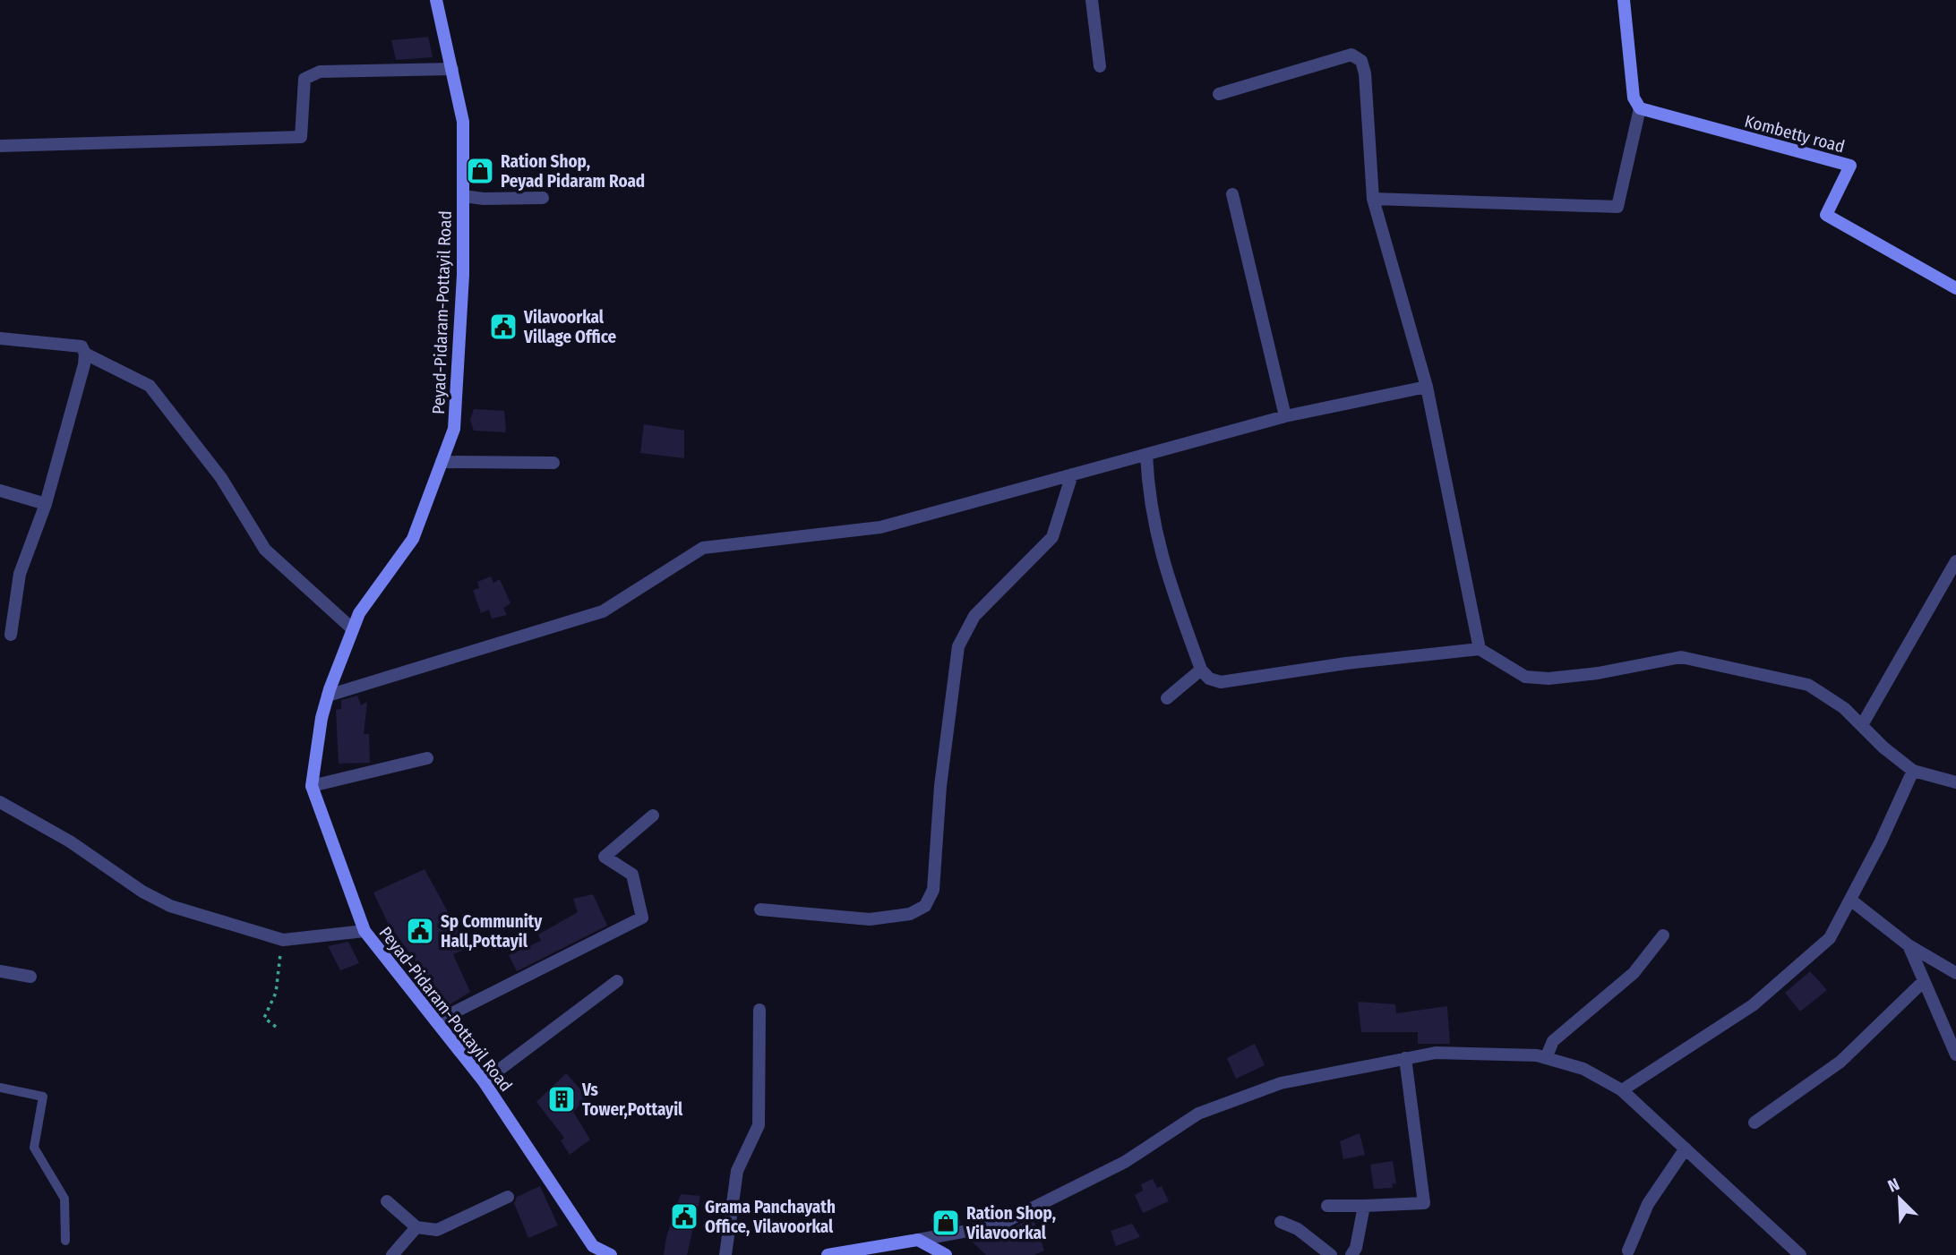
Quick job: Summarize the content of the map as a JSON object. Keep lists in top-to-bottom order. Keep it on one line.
{"streets":{"street":["Kombetty road","Peyad-Pidaram-Pottayil Road"]},"places":{"shop":["Ration Shop, Peyad Pidaram Road","Ration Shop, Vilavoorkal"],"public building":["Vilavoorkal Village Office","Sp Community Hall,Pottayil","Grama Panchayath Office, Vilavoorkal"],"building":["Vs Tower,Pottayil"]},"north":"top left"}
